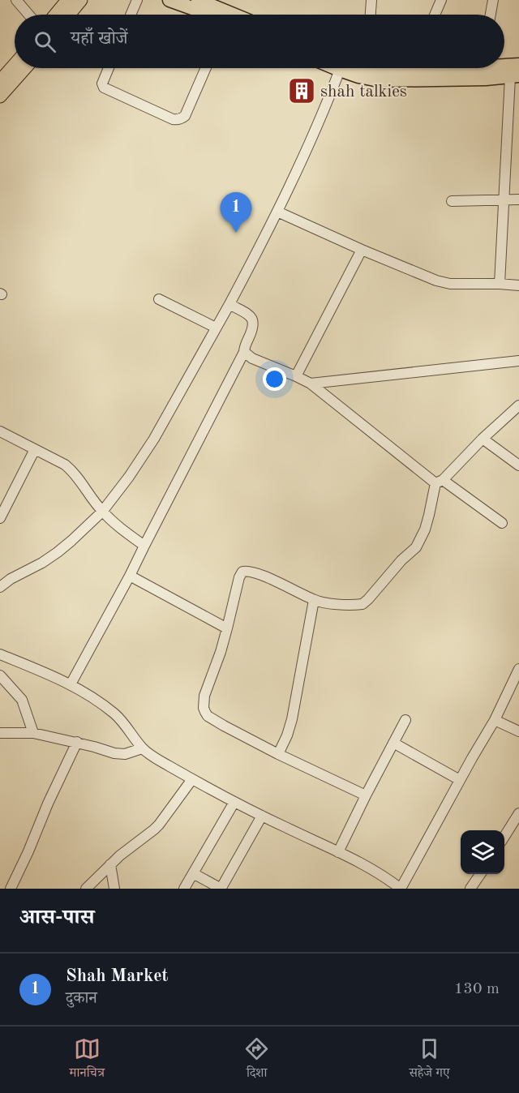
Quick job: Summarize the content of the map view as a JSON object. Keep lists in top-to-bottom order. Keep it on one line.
{"places":{"building":["shah talkies"]},"page":{"search":"यहाँ खोजें","pins":"1","heading":"आस-पास","list":[{"mark":"1","name":"Shah Market","note":"दुकान","value":"130 m"}],"nav":["मानचित्र","दिशा","सहेजे गए"]}}
